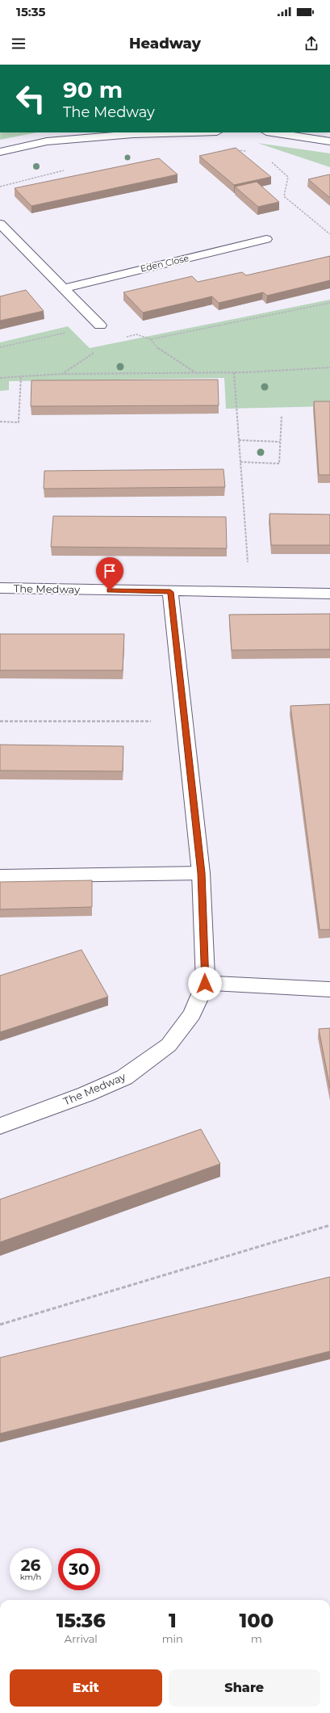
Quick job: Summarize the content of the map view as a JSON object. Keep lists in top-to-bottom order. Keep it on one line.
{"streets":{"main road":["Eden Close","The Medway"]},"page":{"status":"15:35","header":"Headway","turn":["90 m","The Medway"],"speed":"26 km/h","limit":"30","eta":["15:36","Arrival","1","min","100","m"],"buttons":["Exit","Share"]}}
